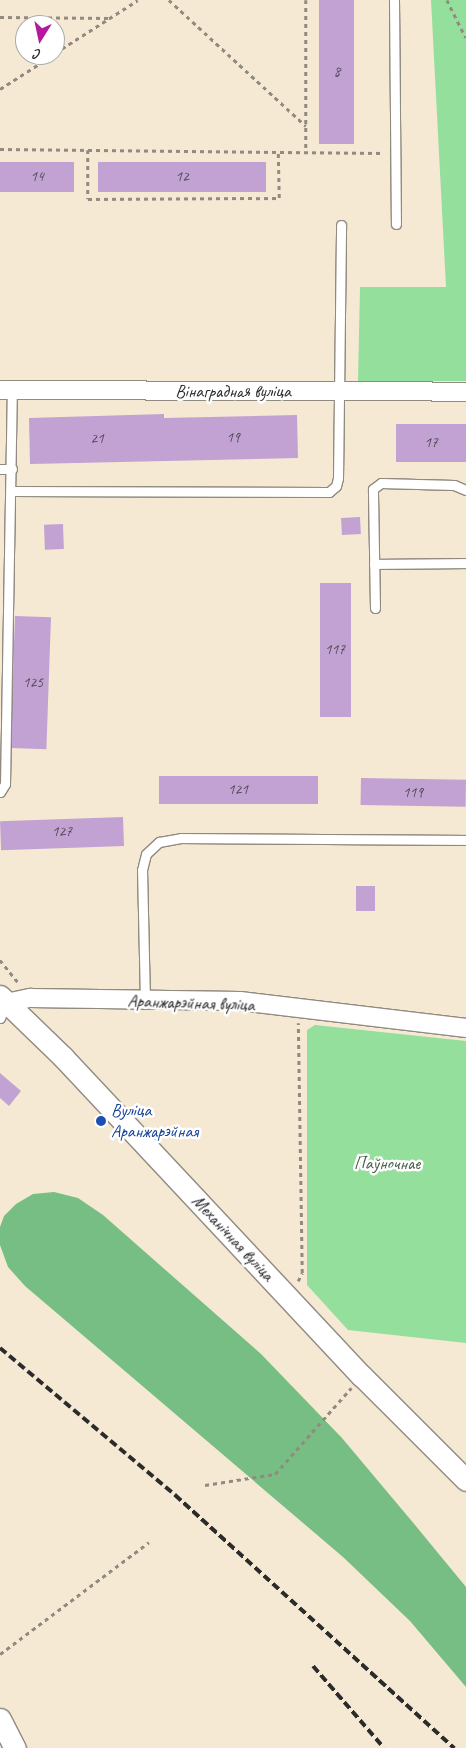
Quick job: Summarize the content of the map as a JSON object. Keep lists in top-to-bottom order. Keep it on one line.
{"streets":{"street":["Вінаградная вуліца","Аранжарэйная вуліца","Механічная вуліца"]},"crossings":[["Аранжарэйная вуліца","Механічная вуліца"]],"parks":["Паўночнае"],"places":["Вуліца Аранжарэйная"],"house_numbers":["8","14","12","19","21","17","117","125","121","119","127"],"north":"bottom"}
